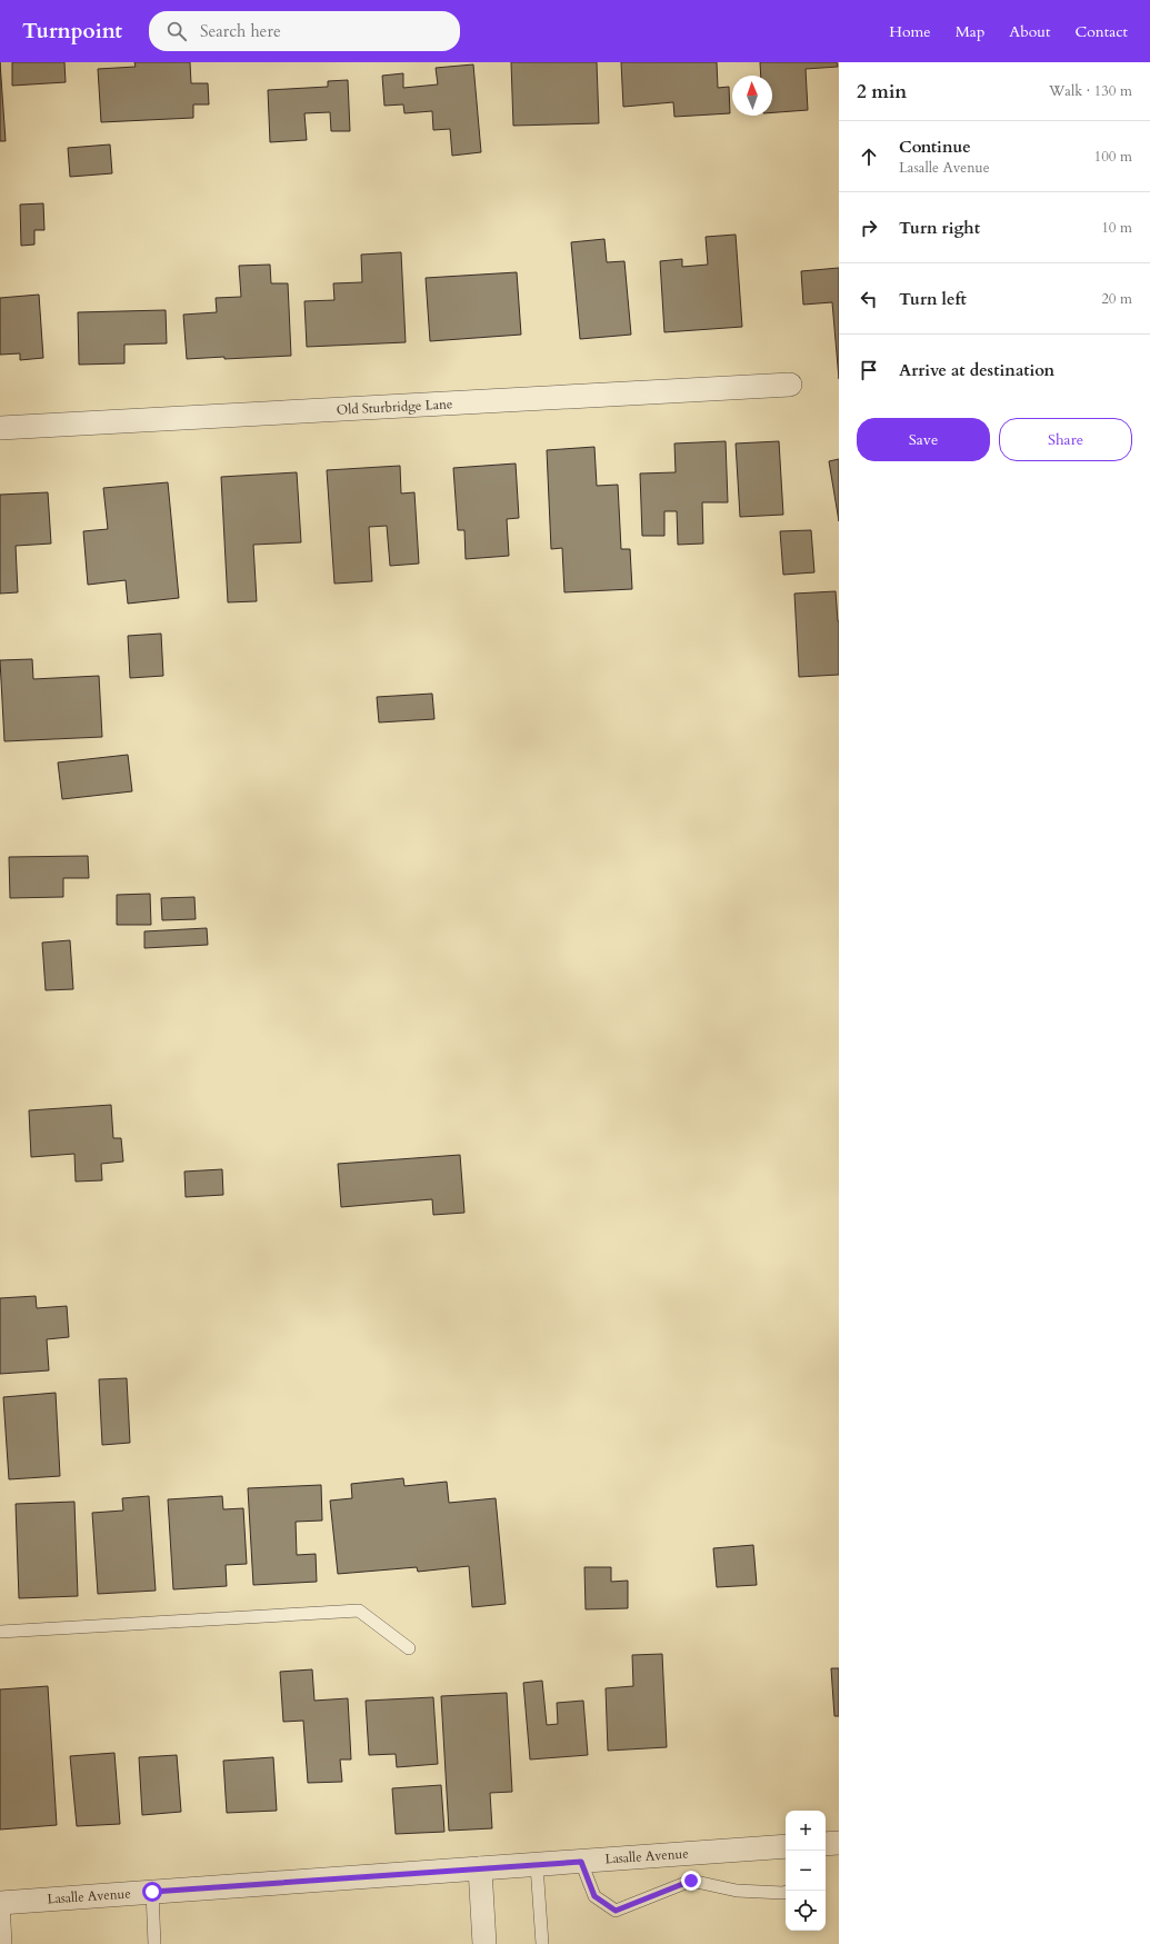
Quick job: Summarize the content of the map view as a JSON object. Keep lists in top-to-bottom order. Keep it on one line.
{"streets":{"street":["Old Sturbridge Lane","Lasalle Avenue"]},"north":"top","page":{"header":"Turnpoint","search":"Search here","nav":["Home","Map","About","Contact"],"heading":["2 min","Walk · 130 m"],"list":[["Continue","Lasalle Avenue","100 m"],["Turn right","10 m"],["Turn left","20 m"],"Arrive at destination"],"buttons":["Save","Share"],"map_buttons":["+","−"]}}
